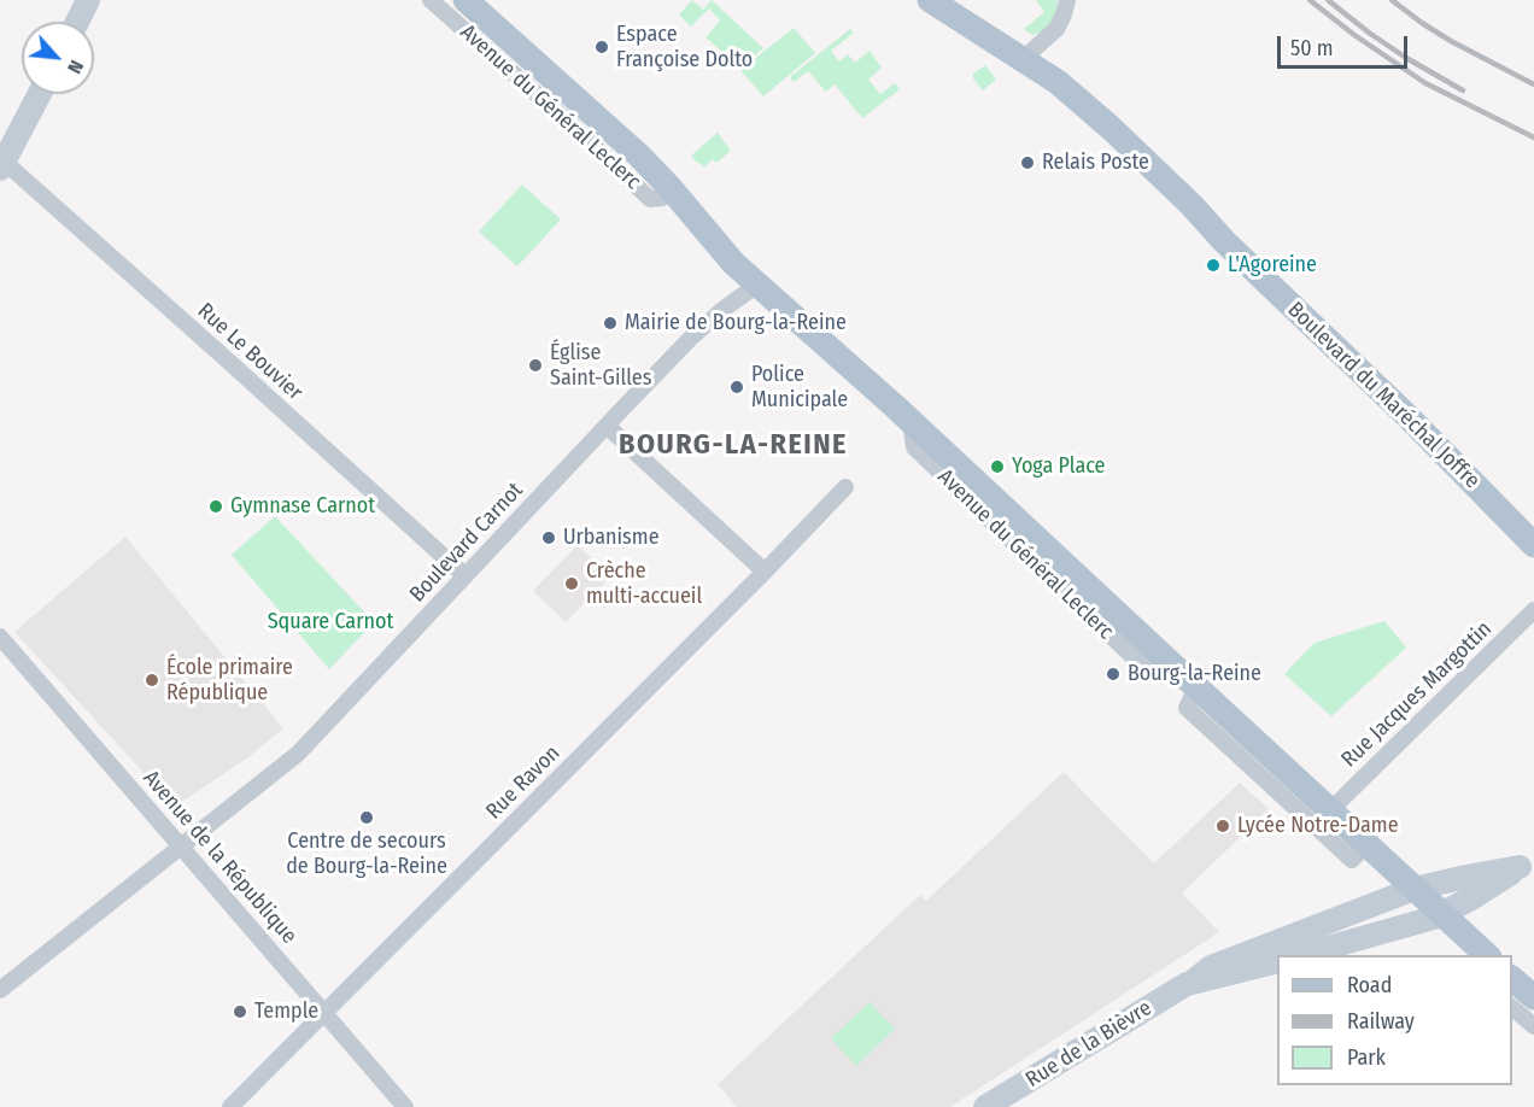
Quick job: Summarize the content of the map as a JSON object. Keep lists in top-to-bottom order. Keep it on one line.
{"streets":{"main road":["Avenue du Général Leclerc","Boulevard du Maréchal Joffre","Rue de la Bièvre"],"street":["Rue Le Bouvier","Boulevard Carnot","Rue Jacques Margottin","Rue Ravon","Avenue de la République"]},"crossings":[["Avenue du Général Leclerc","Boulevard Carnot"],["Avenue du Général Leclerc","Rue Jacques Margottin"],["Avenue du Général Leclerc","Rue de la Bièvre"],["Rue Le Bouvier","Boulevard Carnot"],["Boulevard Carnot","Avenue de la République"],["Rue Ravon","Avenue de la République"]],"districts":["BOURG-LA-REINE"],"parks":["Square Carnot"],"places":["Espace Françoise Dolto","Relais Poste","L'Agoreine","Mairie de Bourg-la-Reine","Église Saint-Gilles","Police Municipale","Yoga Place","Gymnase Carnot","Urbanisme","Crèche multi-accueil","Bourg-la-Reine","École primaire République","Centre de secours de Bourg-la-Reine","Lycée Notre-Dame","Temple"],"legend":["Road","Railway","Park"],"scale_bar":"50 m","north":"bottom right"}
